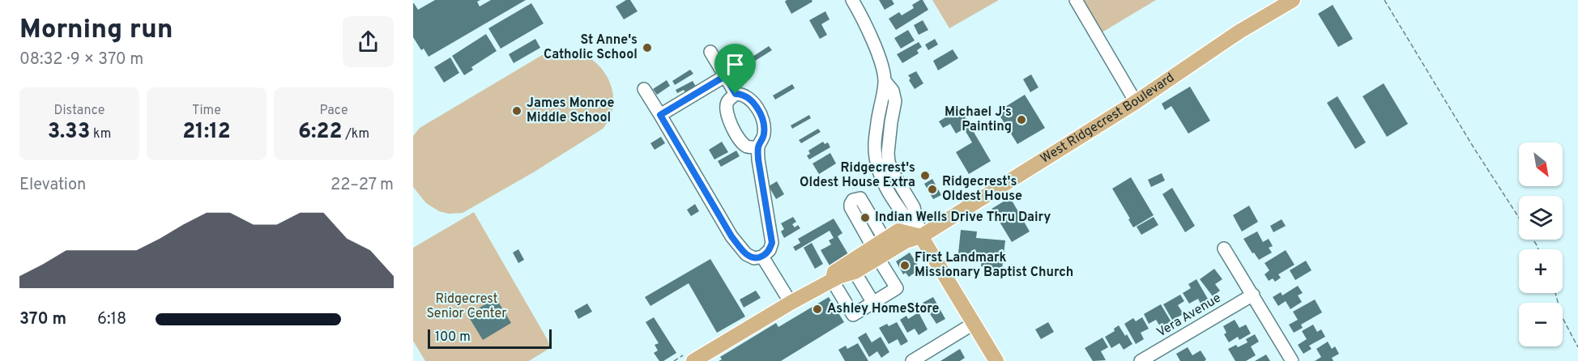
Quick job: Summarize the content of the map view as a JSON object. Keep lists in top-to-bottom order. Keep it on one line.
{"streets":{"main road":["West Ridgecrest Boulevard"],"street":["Vera Avenue"]},"parks":["Ridgecrest Senior Center"],"places":["St Anne's Catholic School","James Monroe Middle School","Michael J's Painting","Ridgecrest's Oldest House Extra","Ridgecrest's Oldest House","Indian Wells Drive Thru Dairy","First Landmark Missionary Baptist Church","Ashley HomeStore"],"scale_bar":"100 m","north":"bottom right","page":{"heading":["Morning run","08:32 · 9 × 370 m"],"stats":[["Distance","3.33 km"],["Time","21:12"],["Pace","6:22 /km"]],"map_buttons":["+","−"],"chart":["Elevation","22–27 m"],"list":[{"name":"370 m","note":"6:18"}],"scale":"100 m"}}
